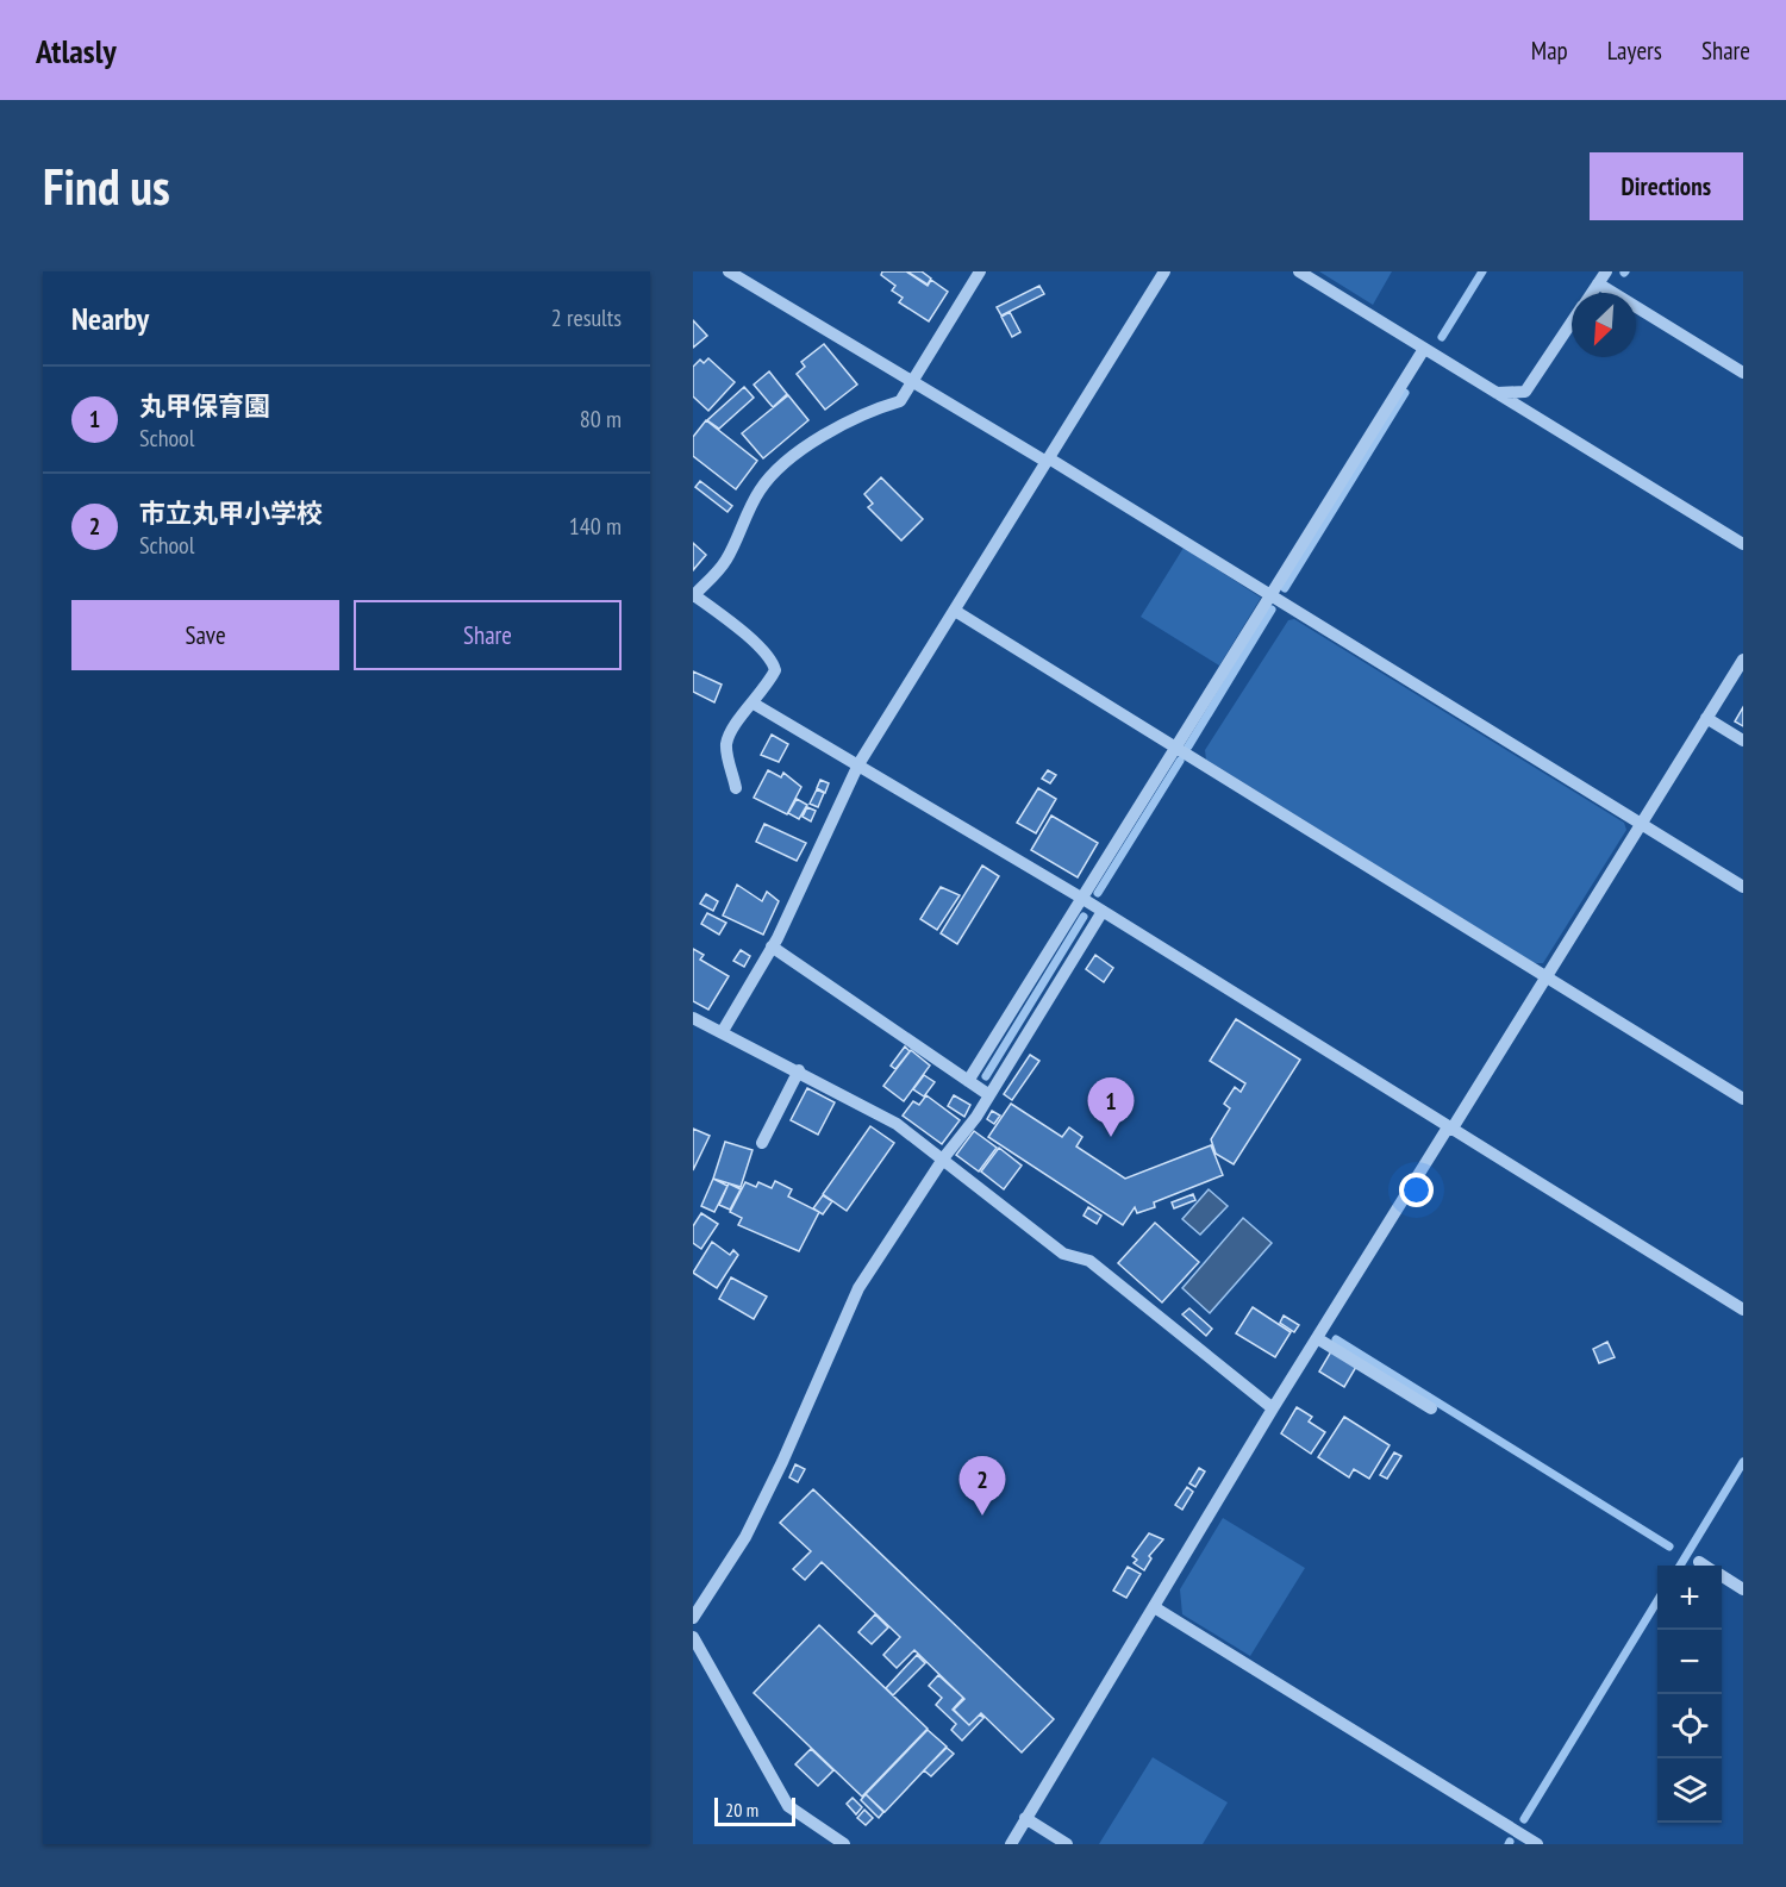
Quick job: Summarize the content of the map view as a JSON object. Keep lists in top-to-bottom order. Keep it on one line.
{"scale_bar":"20 m","north":"bottom left","page":{"header":"Atlasly","nav":["Map","Layers","Share"],"buttons":["Directions",["Save","Share"]],"title":"Find us","heading":["Nearby","2 results"],"list":[{"mark":"1","name":"丸甲保育園","note":"School","value":"80 m"},{"mark":"2","name":"市立丸甲小学校","note":"School","value":"140 m"}],"pins":["1","2"],"map_buttons":["+","−"],"scale":"20 m"}}
